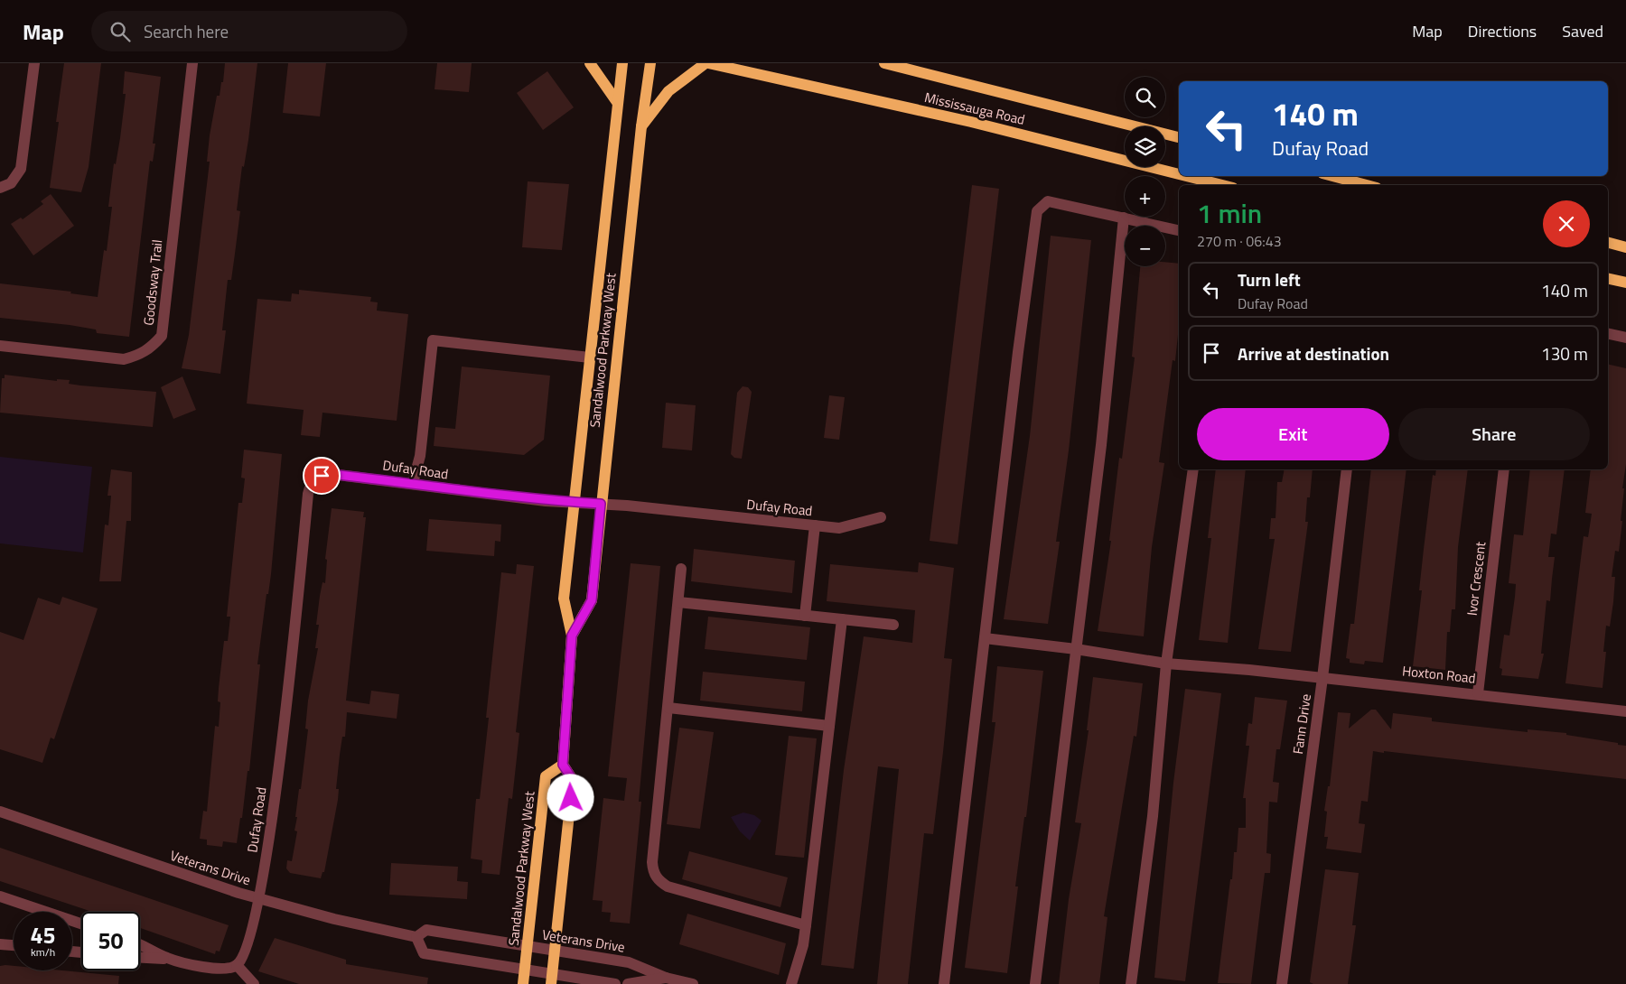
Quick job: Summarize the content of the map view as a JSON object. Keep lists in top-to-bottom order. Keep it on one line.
{"streets":{"main road":["Mississauga Road","Sandalwood Parkway West"],"street":["Goodsway Trail","Dufay Road","Ivor Crescent","Hoxton Road","Fann Drive","Veterans Drive"]},"crossings":[["Sandalwood Parkway West","Dufay Road"],["Sandalwood Parkway West","Veterans Drive"],["Dufay Road","Veterans Drive"],["Ivor Crescent","Hoxton Road"],["Hoxton Road","Fann Drive"]],"page":{"header":"Map","search":"Search here","nav":["Map","Directions","Saved"],"map_buttons":["+","−"],"turn":["140 m","Dufay Road"],"heading":["1 min","270 m · 06:43"],"list":[{"name":"Turn left","note":"Dufay Road","value":"140 m"},{"name":"Arrive at destination","value":"130 m"}],"buttons":["Exit","Share"],"speed":"45 km/h","limit":"50"}}
